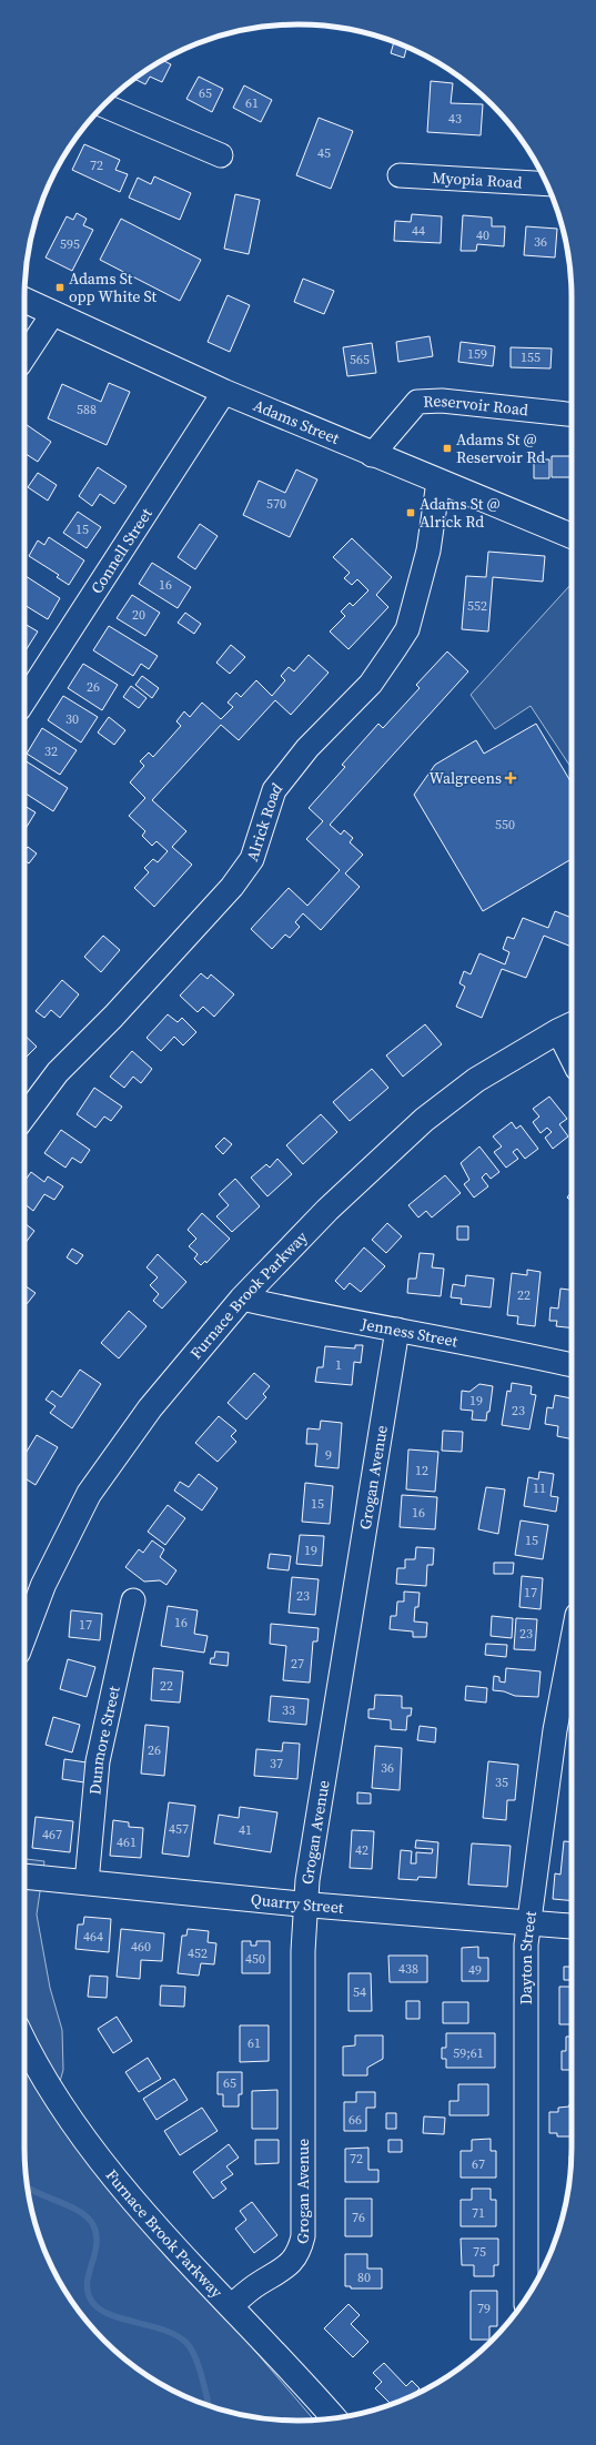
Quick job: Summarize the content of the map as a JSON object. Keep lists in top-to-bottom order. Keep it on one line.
{"streets":{"main road":["Adams Street","Furnace Brook Parkway","Quarry Street"],"street":["Myopia Road","Reservoir Road","Connell Street","Alrick Road","Jenness Street","Grogan Avenue","Dunmore Street","Dayton Street"]},"crossings":[["Reservoir Road","Adams Street"],["Adams Street","Connell Street"],["Adams Street","Alrick Road"],["Furnace Brook Parkway","Jenness Street"],["Furnace Brook Parkway","Grogan Avenue"],["Jenness Street","Grogan Avenue"],["Grogan Avenue","Quarry Street"],["Dunmore Street","Quarry Street"],["Quarry Street","Dayton Street"]],"places":{"transit":["Adams St opp White St","Adams St @ Reservoir Rd","Adams St @ Alrick Rd"],"health":["Walgreens"]},"house_numbers":["65","61","43","45","72","44","40","36","595","159","155","565","588","570","15","16","552","20","26","30","32","550","22","1","19","23","9","12","11","15","16","15","19","17","23","16","17","23","27","22","33","26","37","36","35","457","41","467","461","42","464","460","452","450","438","49","54","61","59;61","65","66","72","67","71","76","75","80","79"]}
